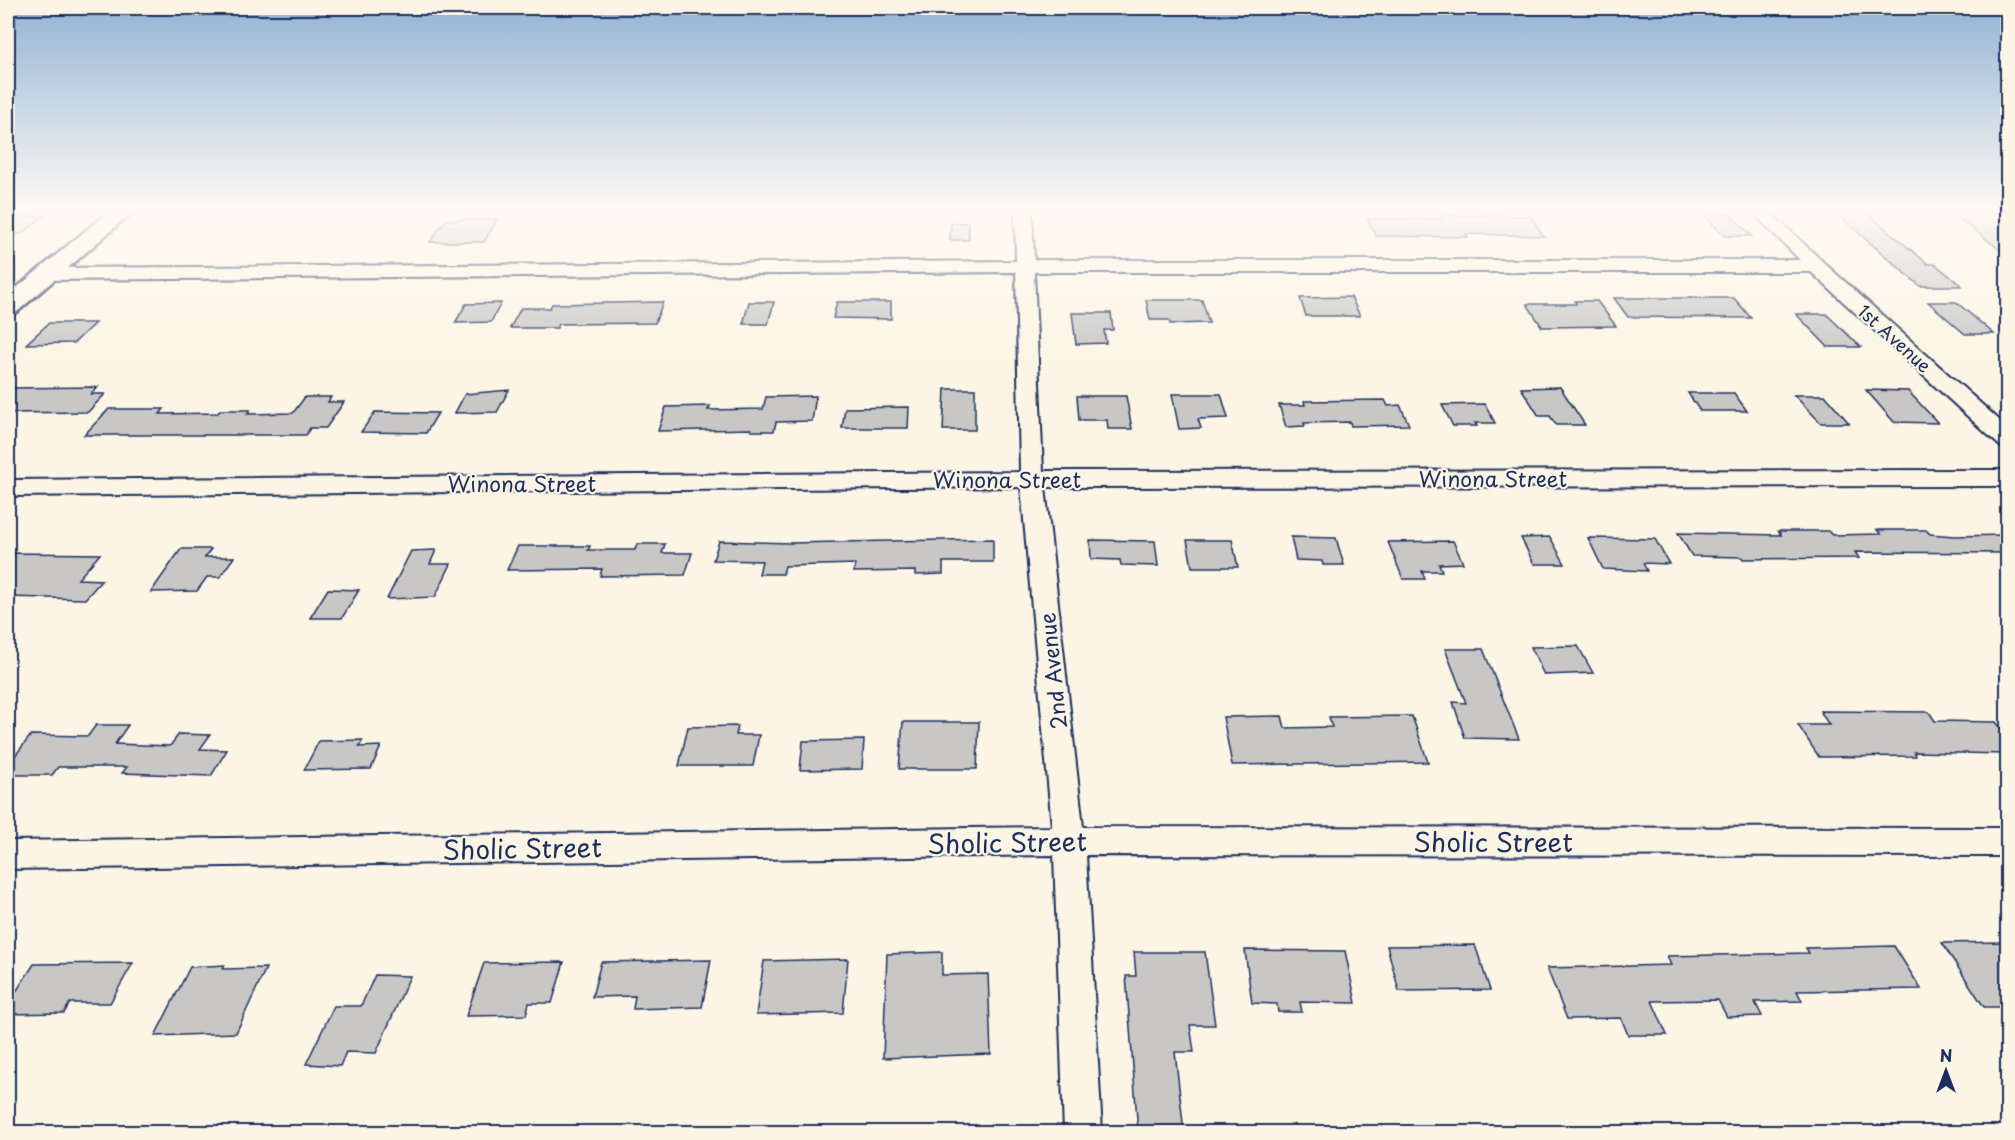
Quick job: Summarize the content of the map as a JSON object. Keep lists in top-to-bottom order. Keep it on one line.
{"streets":{"street":["1st Avenue","Winona Street","2nd Avenue","Sholic Street"]},"crossings":[["Winona Street","2nd Avenue"],["2nd Avenue","Sholic Street"]],"north":"top"}
